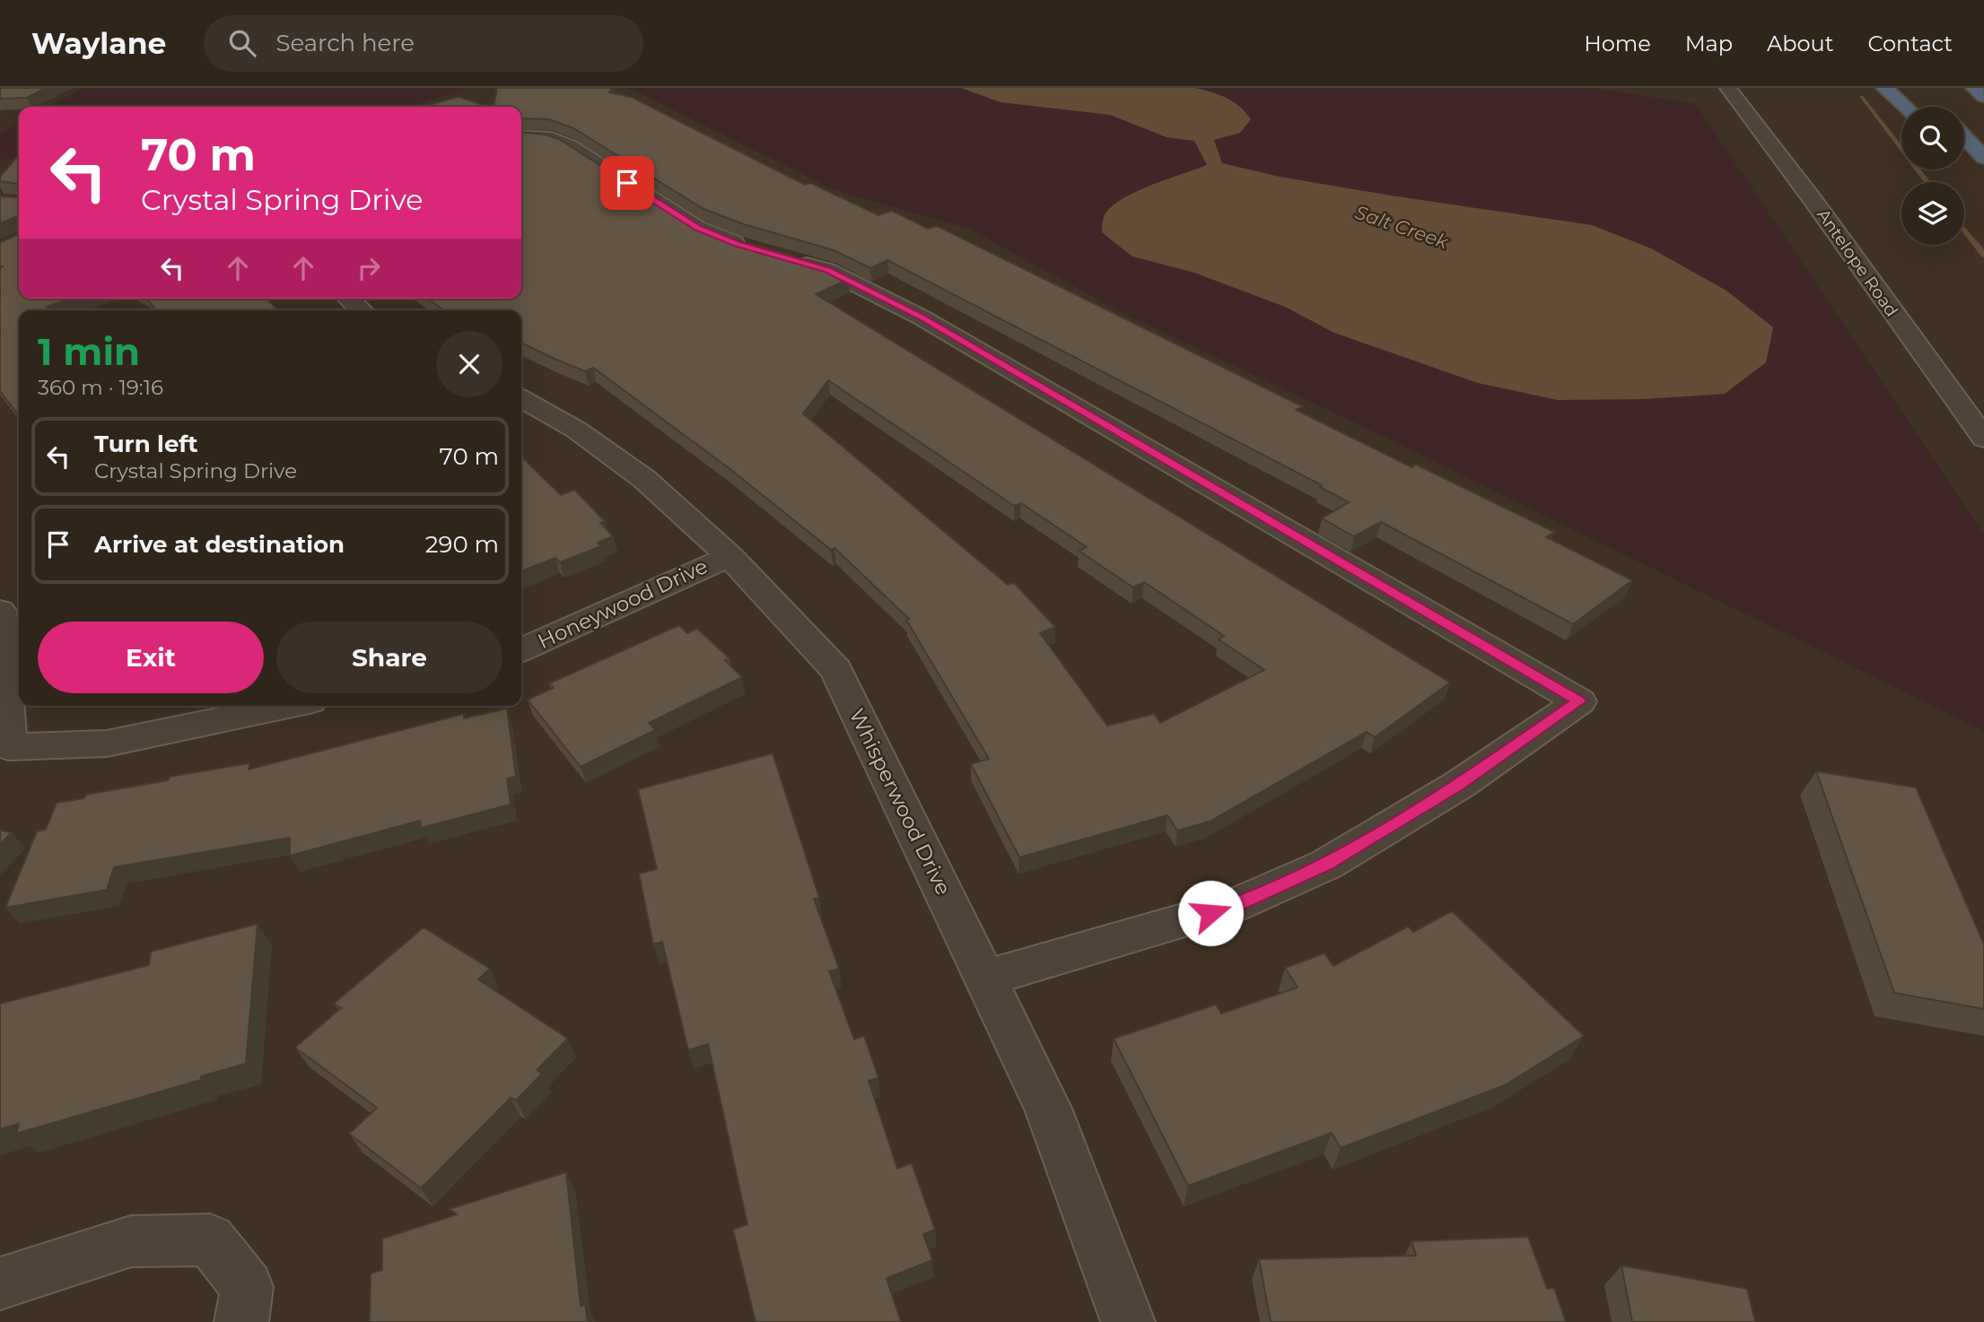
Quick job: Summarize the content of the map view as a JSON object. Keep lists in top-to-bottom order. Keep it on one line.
{"streets":{"street":["Antelope Road","Honeywood Drive","Whisperwood Drive"]},"crossings":[["Honeywood Drive","Whisperwood Drive"]],"water":["Salt Creek"],"page":{"header":"Waylane","search":"Search here","nav":["Home","Map","About","Contact"],"turn":["70 m","Crystal Spring Drive"],"heading":["1 min","360 m · 19:16"],"list":[{"name":"Turn left","note":"Crystal Spring Drive","value":"70 m"},{"name":"Arrive at destination","value":"290 m"}],"buttons":["Exit","Share"]}}
